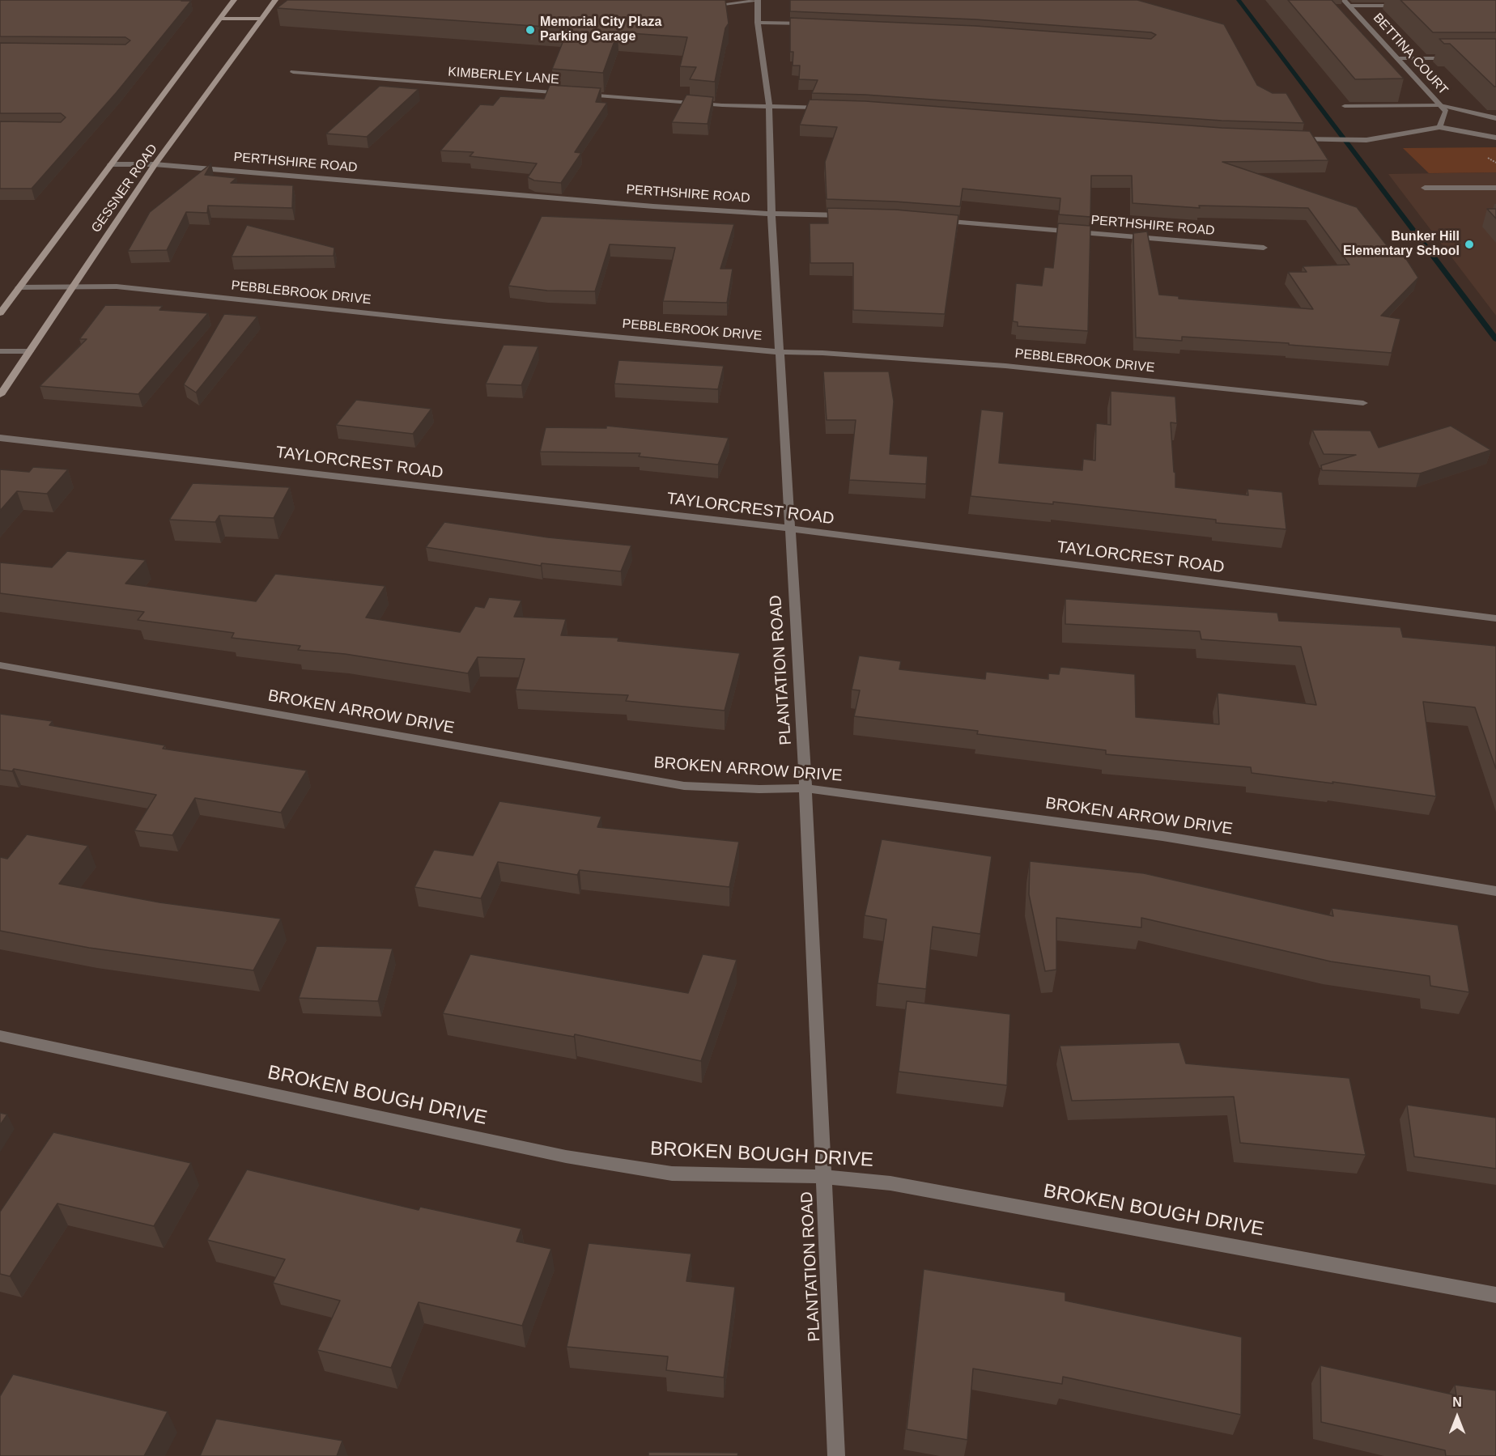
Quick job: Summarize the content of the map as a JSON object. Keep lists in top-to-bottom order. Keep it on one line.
{"streets":{"main road":["GESSNER ROAD"],"street":["BETTINA COURT","KIMBERLEY LANE","PERTHSHIRE ROAD","PEBBLEBROOK DRIVE","TAYLORCREST ROAD","PLANTATION ROAD","BROKEN ARROW DRIVE","BROKEN BOUGH DRIVE"]},"crossings":[["KIMBERLEY LANE","PLANTATION ROAD"],["PERTHSHIRE ROAD","GESSNER ROAD"],["PERTHSHIRE ROAD","PLANTATION ROAD"],["GESSNER ROAD","PEBBLEBROOK DRIVE"],["PEBBLEBROOK DRIVE","PLANTATION ROAD"],["TAYLORCREST ROAD","PLANTATION ROAD"],["PLANTATION ROAD","BROKEN ARROW DRIVE"],["PLANTATION ROAD","BROKEN BOUGH DRIVE"]],"places":["Memorial City Plaza Parking Garage","Bunker Hill Elementary School"],"north":"top"}
